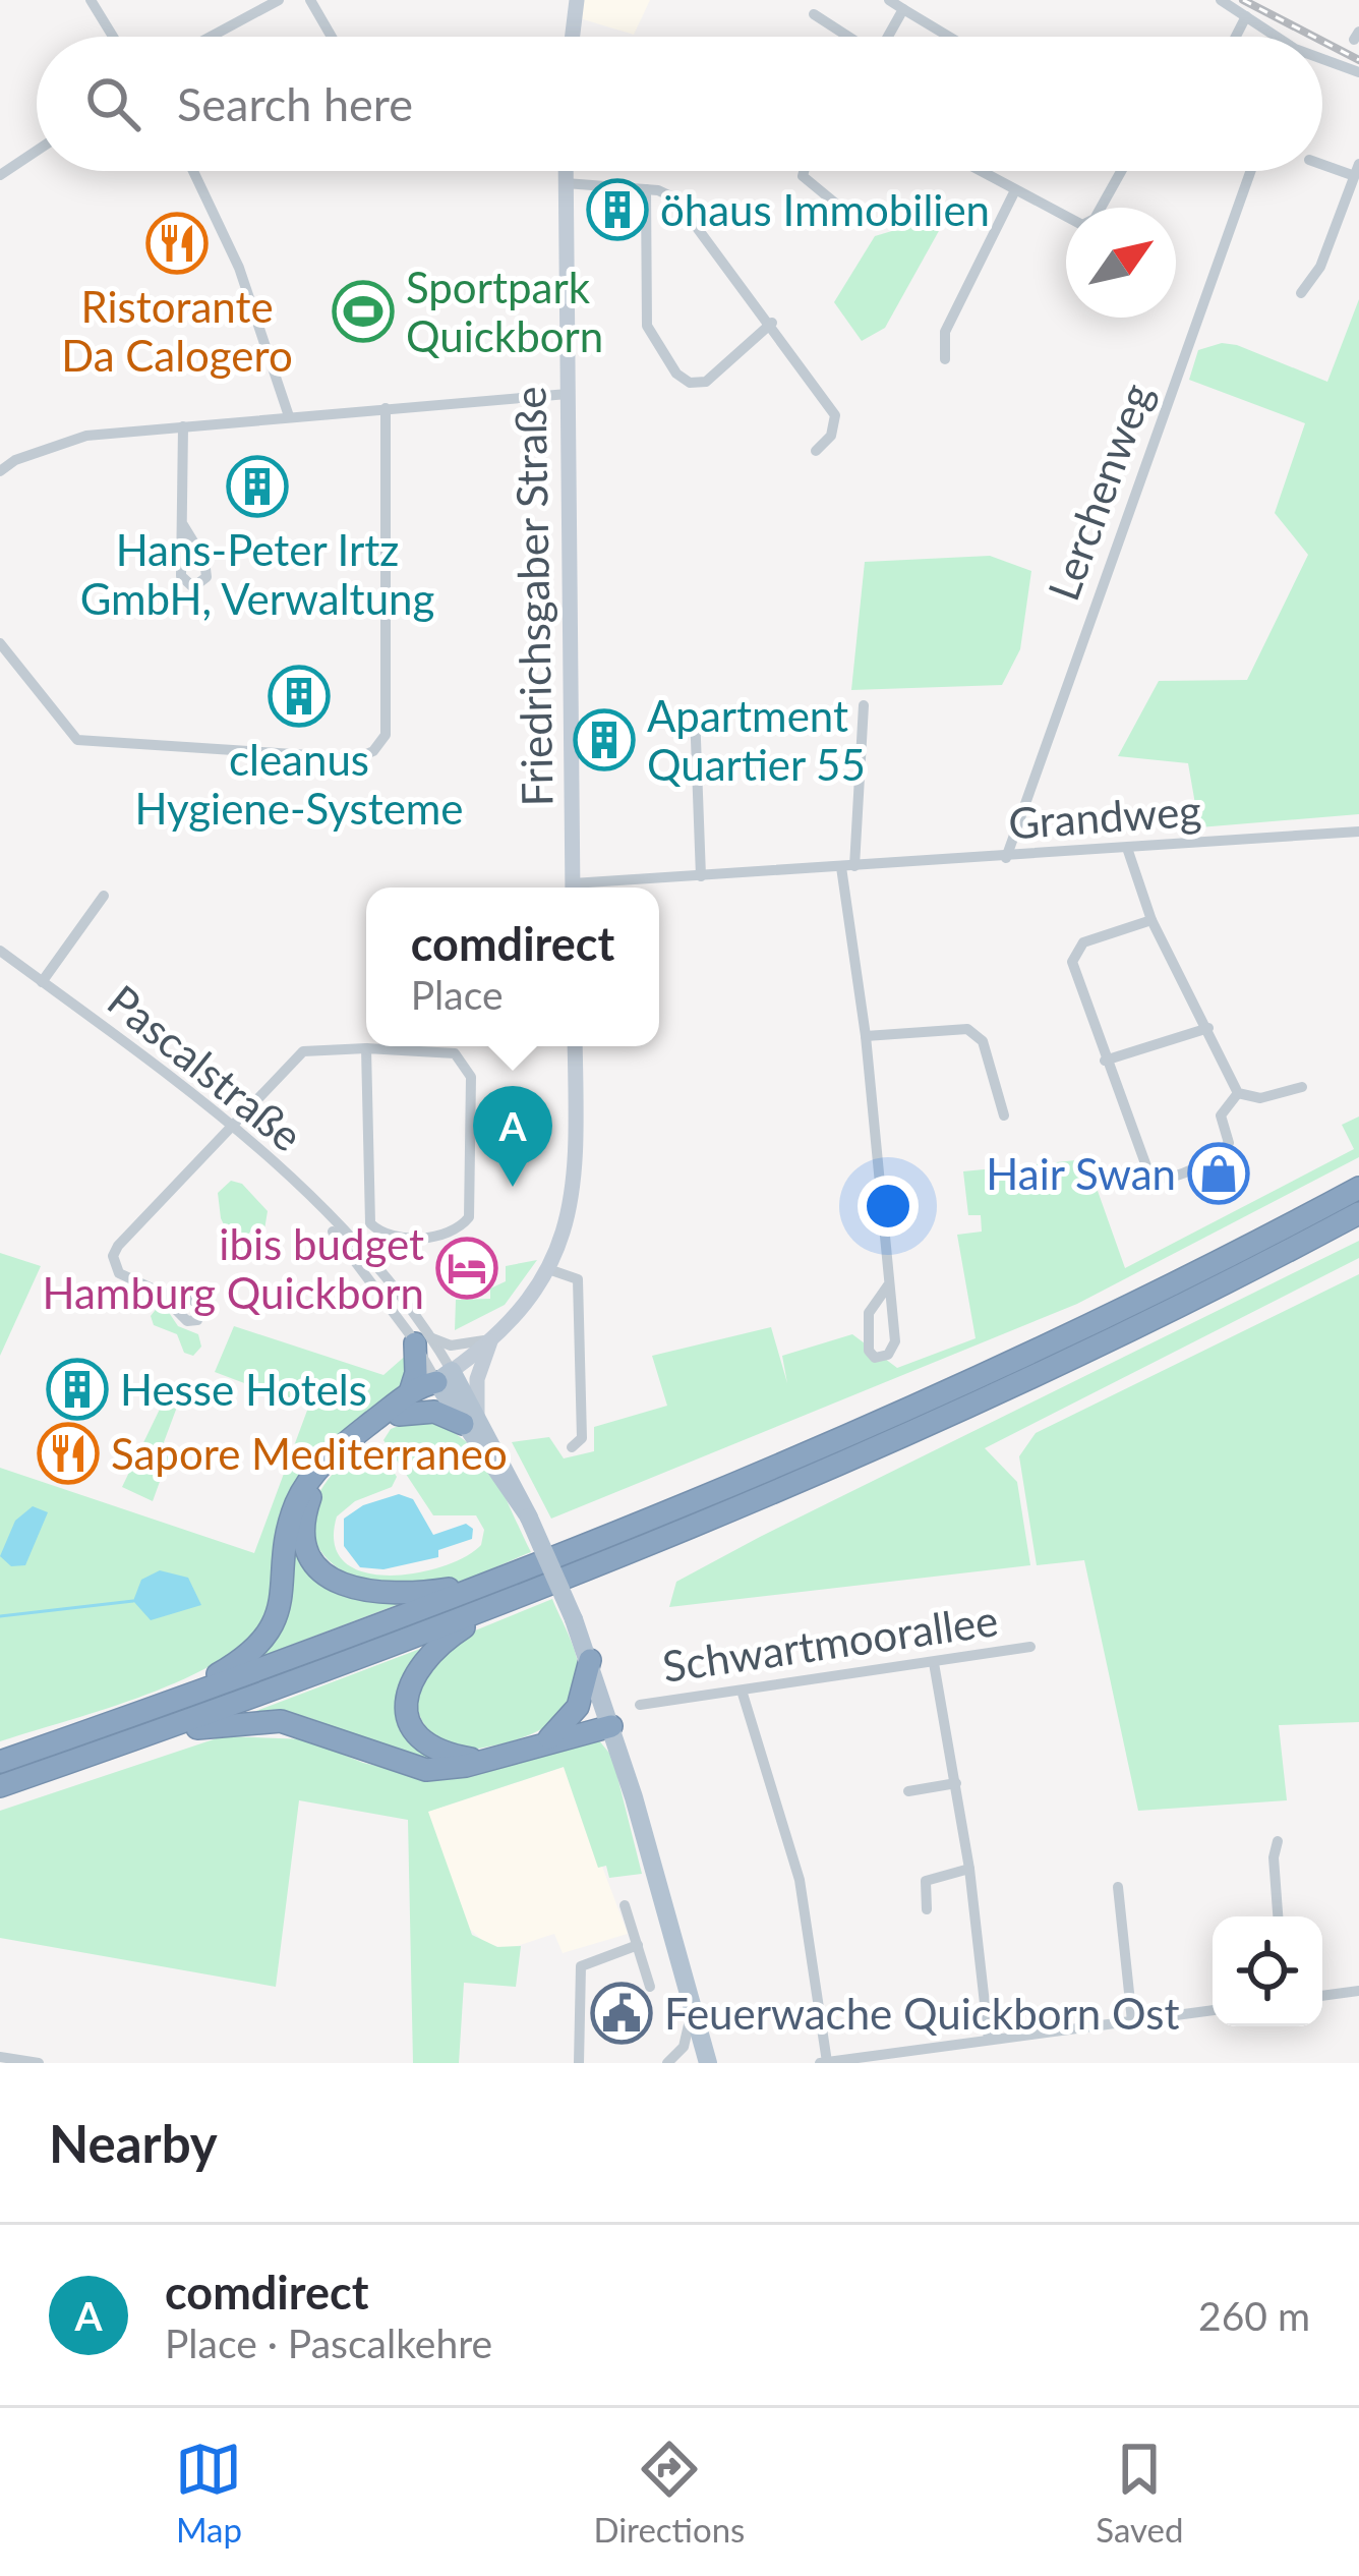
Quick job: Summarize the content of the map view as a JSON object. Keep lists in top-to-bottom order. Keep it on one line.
{"streets":{"main road":["Friedrichsgaber Straße"],"street":["Lerchenweg","Grandweg","Pascalstraße","Schwartmoorallee"]},"crossings":[["Lerchenweg","Grandweg"]],"places":{"building":["öhaus Immobilien","Hans-Peter Irtz GmbH, Verwaltung","cleanus Hygiene-Systeme","Apartment Quartier 55","Hesse Hotels"],"restaurant":["Ristorante Da Calogero","Sapore Mediterraneo"],"sports":["Sportpark Quickborn"],"shop":["Hair Swan"],"hotel":["ibis budget Hamburg Quickborn"],"public building":["Feuerwache Quickborn Ost"]},"north":"top right","page":{"search":"Search here","popup":["comdirect","Place"],"pins":"A","heading":"Nearby","list":[{"mark":"A","name":"comdirect","note":"Place · Pascalkehre","value":"260 m"}],"nav":["Map","Directions","Saved"]}}
